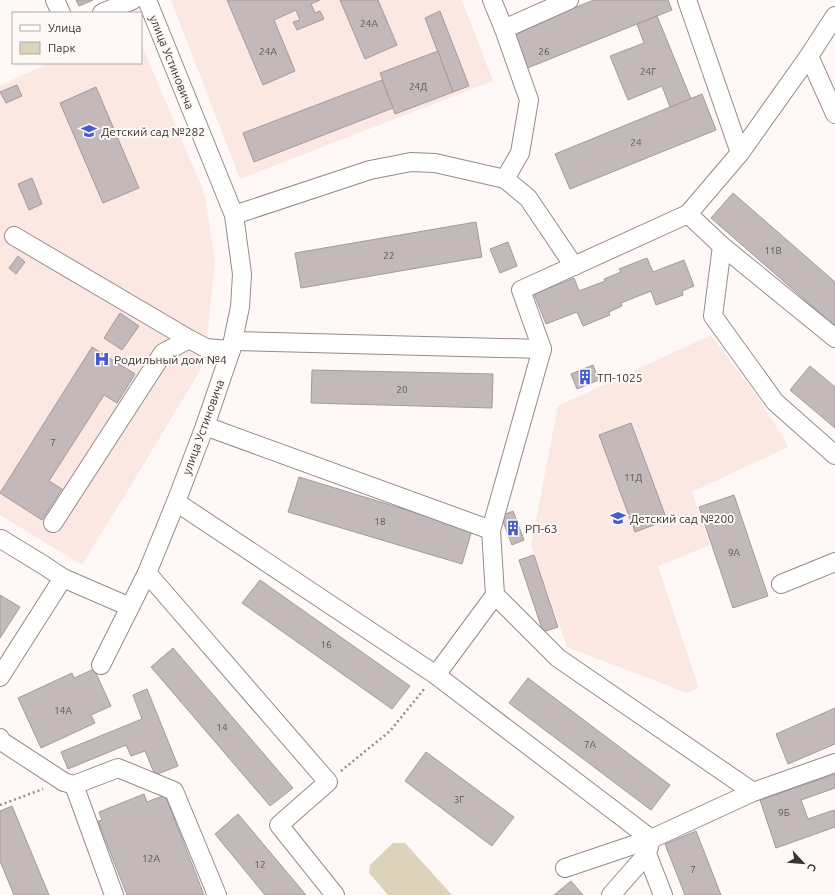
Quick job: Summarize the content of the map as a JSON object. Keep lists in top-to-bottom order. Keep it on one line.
{"streets":{"street":["улица Устиновича"]},"places":{"school or university":["Детский сад №282","Детский сад №200"],"hospital":["Родильный дом №4"],"building":["ТП-1025","РП-63"]},"house_numbers":["24А","24А","26","24Г","24Д","24","11В","22","20","7","11Д","18","9А","16","14А","14","7А","3Г","9Б","12А","12","7"],"legend":["Улица","Парк"],"north":"bottom right"}
